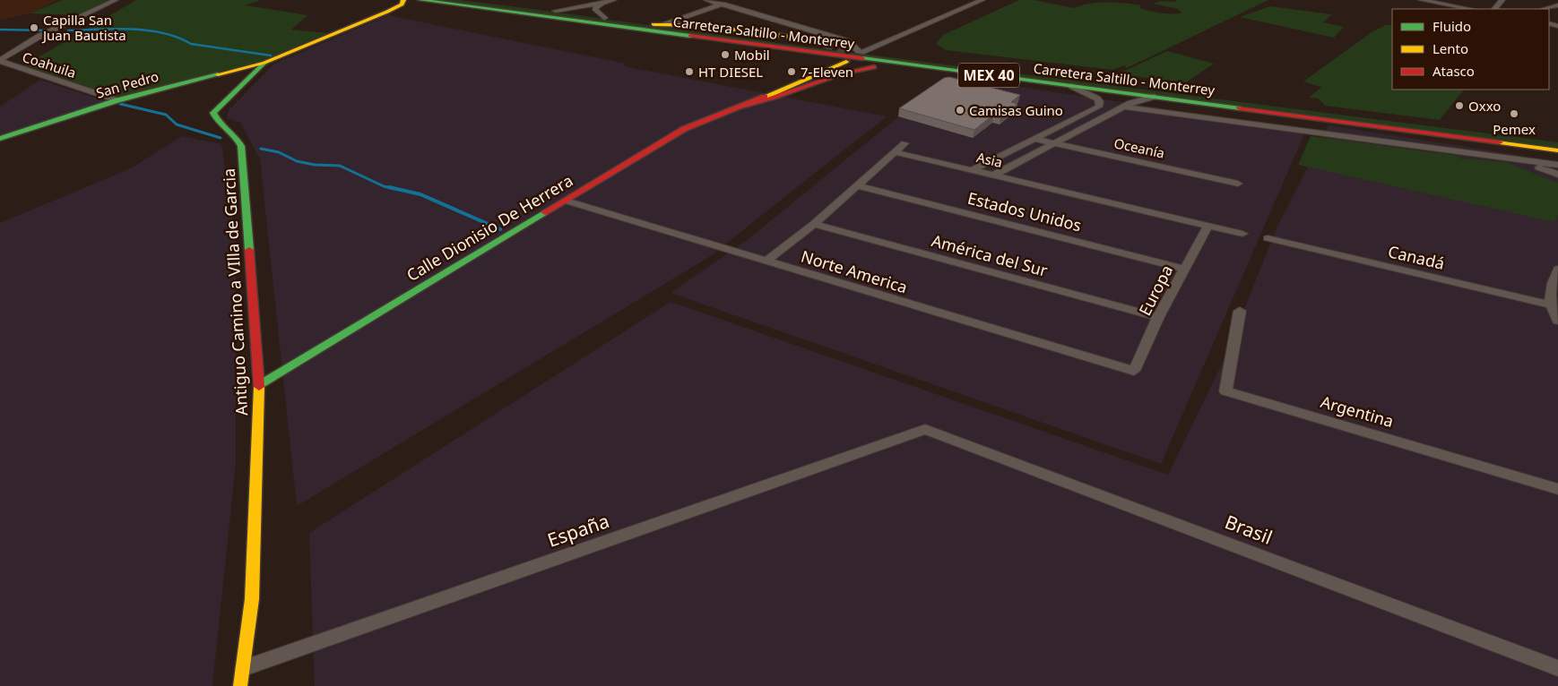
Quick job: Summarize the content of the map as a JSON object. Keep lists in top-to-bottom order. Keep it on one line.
{"streets":{"main road":["Carretera Saltillo - Monterrey","MEX 40","San Pedro","Calle Dionisio De Herrera","Antiguo Camino a VIlla de Garcia"],"street":["Coahuila","Oceanía","Asia","Estados Unidos","América del Sur","Canadá","Norte America","Europa","Argentina","Brasil","España"]},"crossings":[["Coahuila","San Pedro"],["San Pedro","Antiguo Camino a VIlla de Garcia"],["Asia","Europa"],["Estados Unidos","Europa"],["Calle Dionisio De Herrera","Norte America"],["Calle Dionisio De Herrera","Antiguo Camino a VIlla de Garcia"],["América del Sur","Europa"],["Norte America","Europa"],["Antiguo Camino a VIlla de Garcia","España"],["Brasil","España"]],"places":["Capilla San Juan Bautista","Mobil","HT DIESEL","7-Eleven","Oxxo","Camisas Guino","Pemex"],"legend":["Fluido","Lento","Atasco"]}
